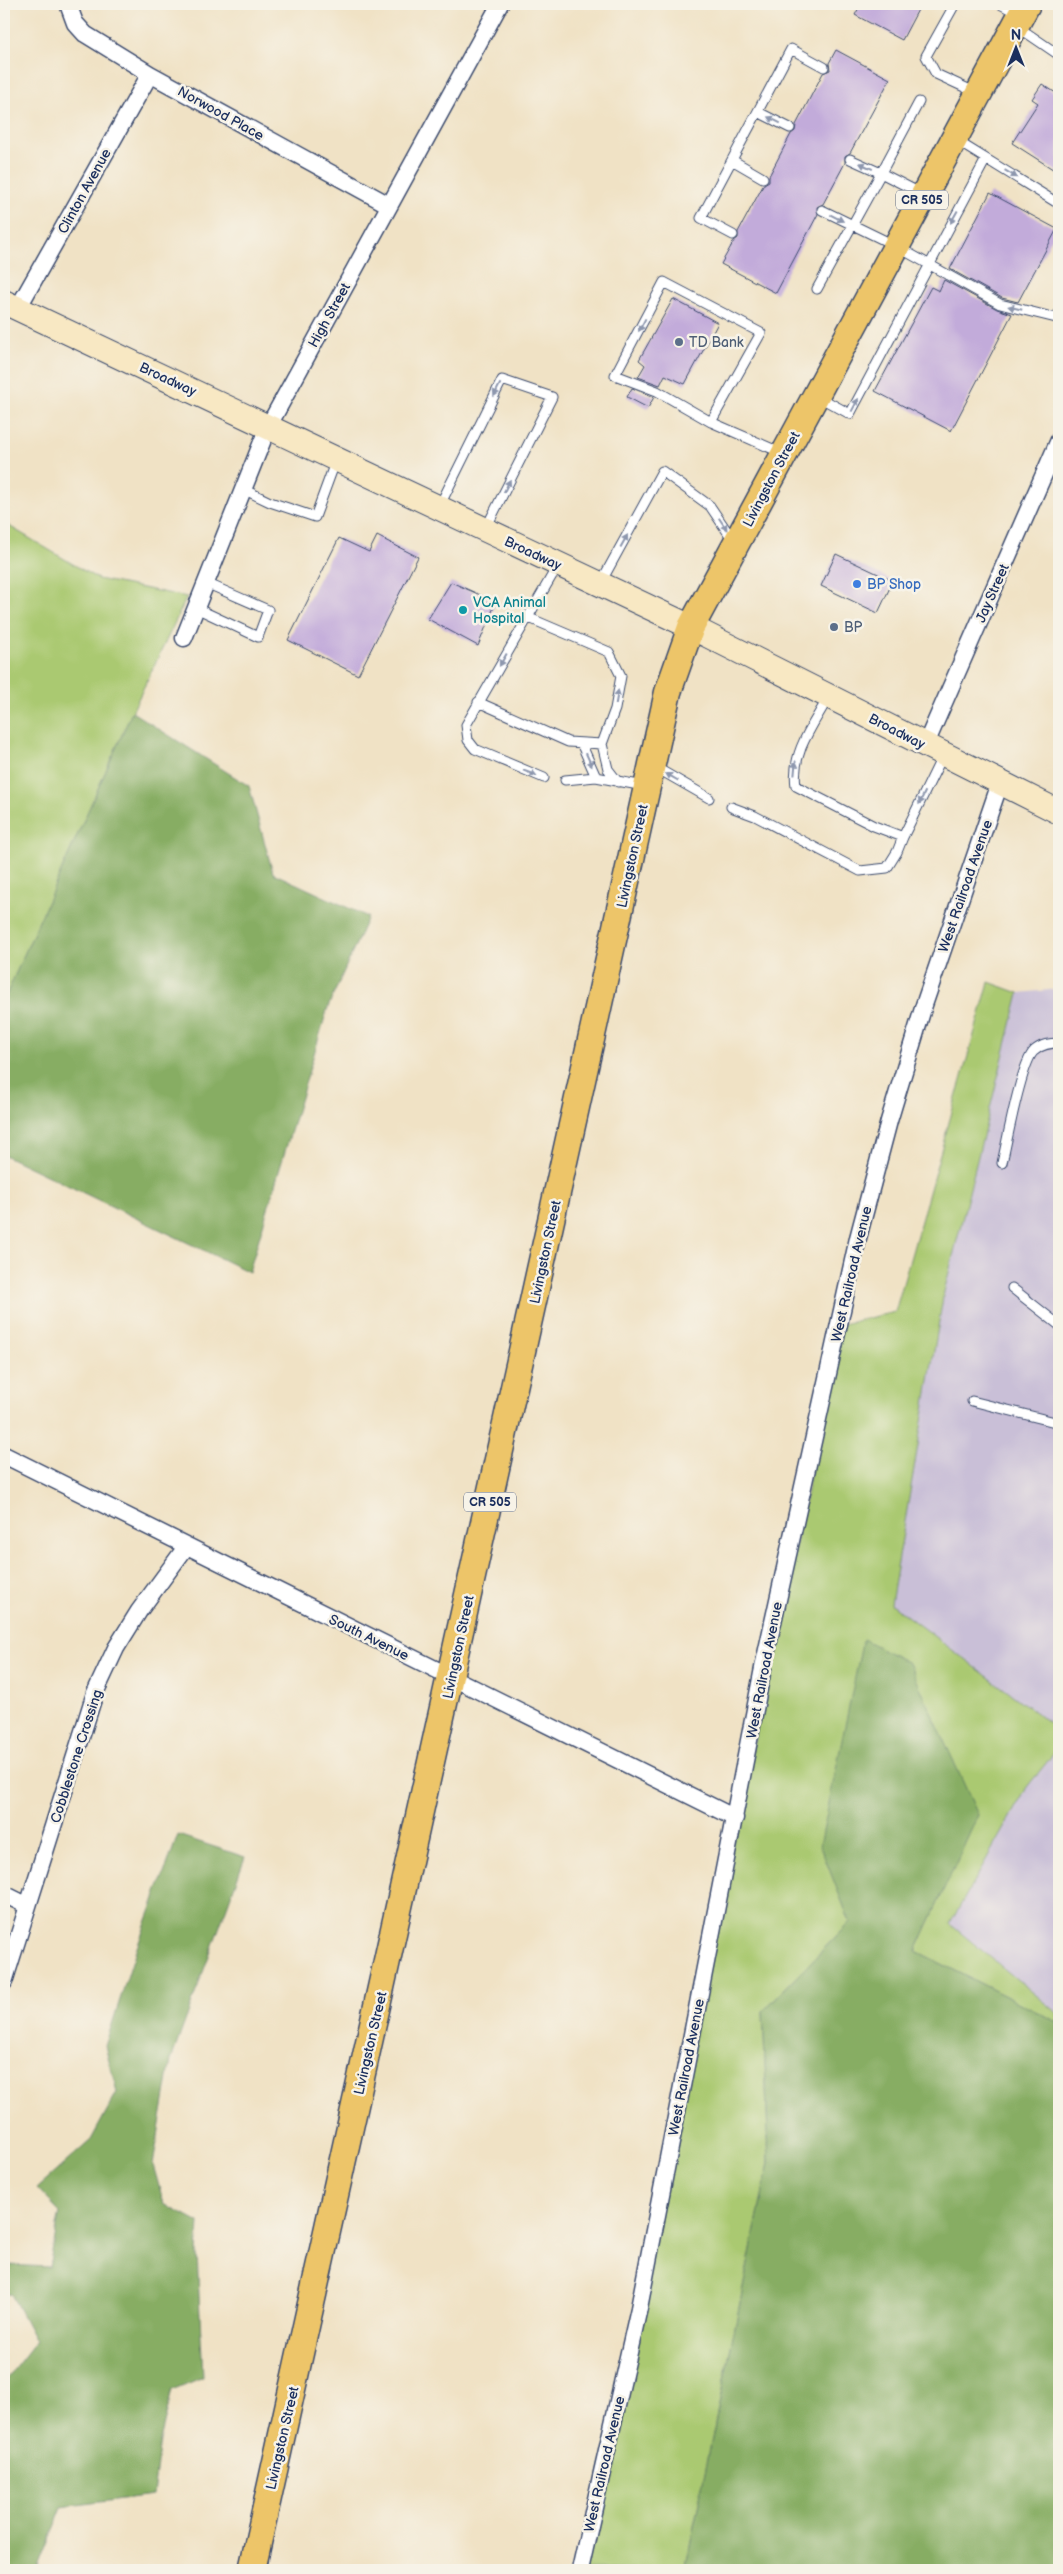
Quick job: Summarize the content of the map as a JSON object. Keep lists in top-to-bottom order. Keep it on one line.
{"streets":{"main road":["CR 505","Livingston Street"],"street":["Norwood Place","Clinton Avenue","High Street","Broadway","Jay Street","West Railroad Avenue","South Avenue","Cobblestone Crossing"]},"crossings":[["Norwood Place","Clinton Avenue"],["Norwood Place","High Street"],["Clinton Avenue","Broadway"],["High Street","Broadway"],["Broadway","Livingston Street"],["Broadway","Jay Street"],["Broadway","West Railroad Avenue"],["Livingston Street","South Avenue"],["West Railroad Avenue","South Avenue"],["South Avenue","Cobblestone Crossing"]],"places":["TD Bank","BP Shop","VCA Animal Hospital","BP"],"north":"top"}
